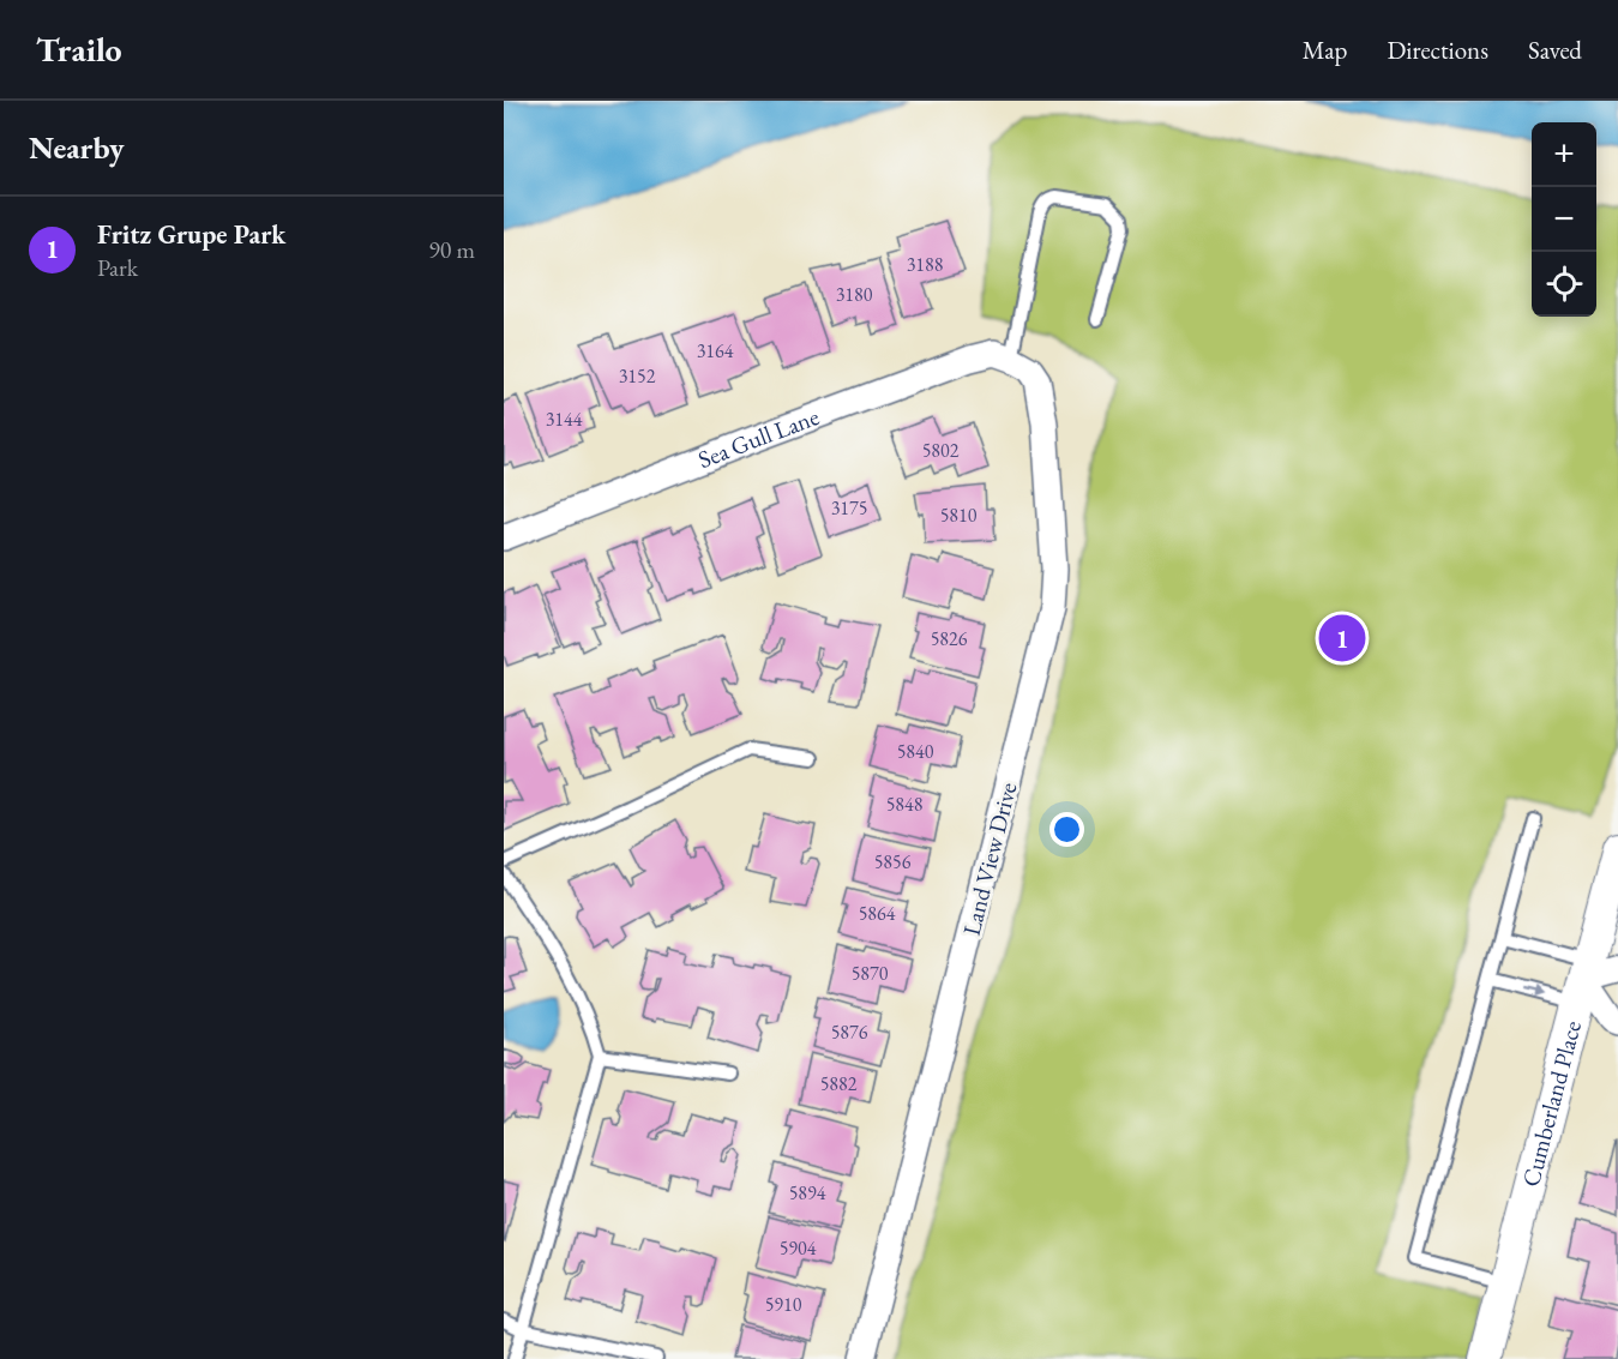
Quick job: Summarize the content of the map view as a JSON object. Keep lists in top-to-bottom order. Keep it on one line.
{"streets":{"street":["Sea Gull Lane","Land View Drive","Cumberland Place"]},"crossings":[["Sea Gull Lane","Land View Drive"]],"house_numbers":["3188","3180","3164","3152","3144","5802","3175","5810","5826","5840","5848","5856","5864","5870","5876","5882","5894","5904","5910"],"page":{"header":"Trailo","nav":["Map","Directions","Saved"],"heading":"Nearby","map_buttons":["+","−"],"list":[{"mark":"1","name":"Fritz Grupe Park","note":"Park","value":"90 m"}],"pins":"1"}}
